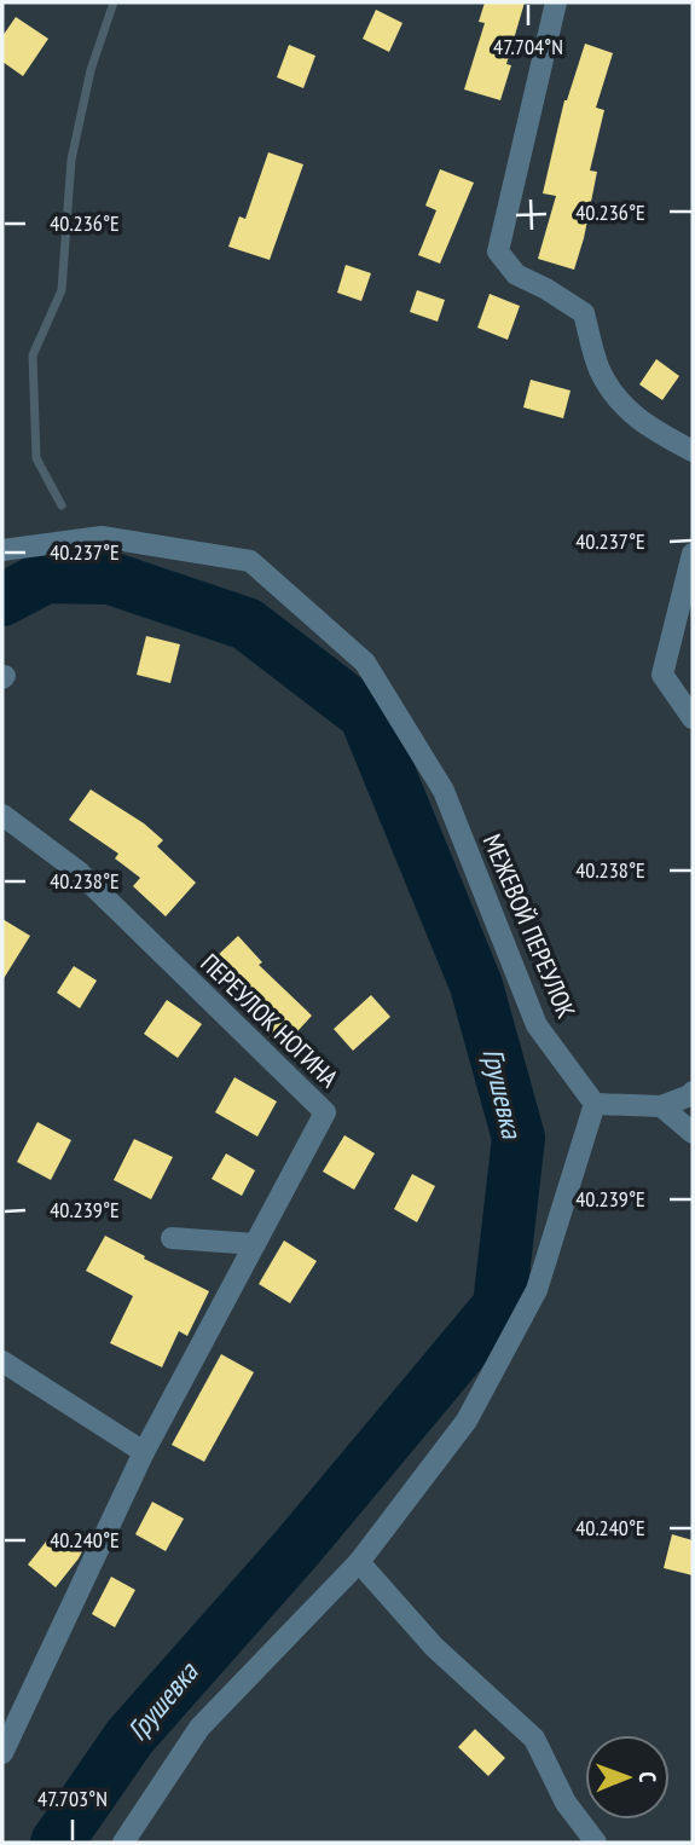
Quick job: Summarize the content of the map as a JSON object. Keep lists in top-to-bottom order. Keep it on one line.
{"streets":{"street":["МЕЖЕВОЙ ПЕРЕУЛОК","ПЕРЕУЛОК НОГИНА"]},"water":["Грушевка"],"north":"right","coordinates":["47.704°N","40.236°E","40.237°E","40.238°E","40.239°E","40.240°E","47.703°N"]}
